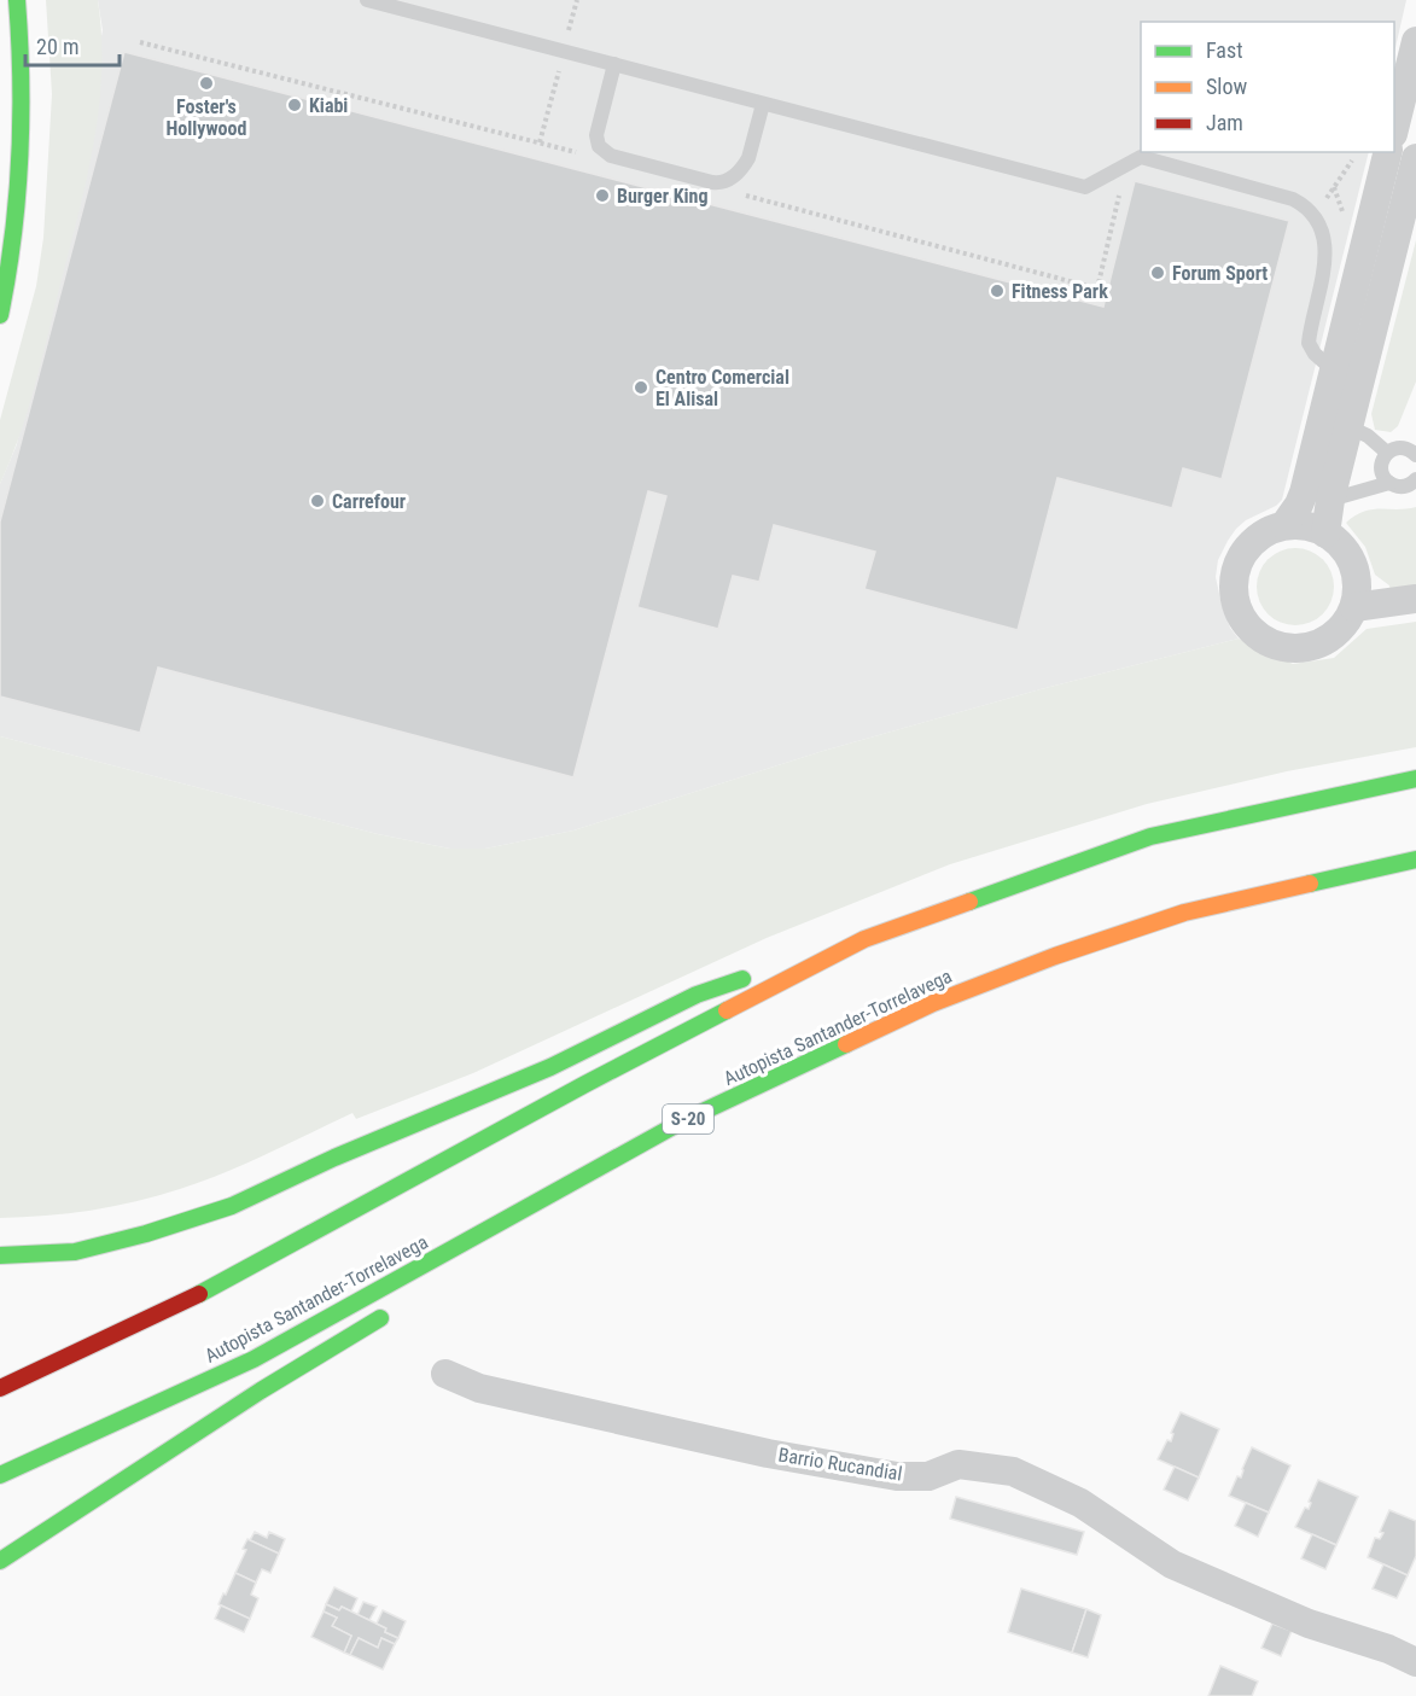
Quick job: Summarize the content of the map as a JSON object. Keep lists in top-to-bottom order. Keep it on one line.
{"streets":{"main road":["Autopista Santander-Torrelavega","S-20"],"street":["Barrio Rucandial"]},"places":["Foster's Hollywood","Kiabi","Burger King","Forum Sport","Fitness Park","Centro Comercial El Alisal","Carrefour"],"legend":["Fast","Slow","Jam"],"scale_bar":"20 m"}
